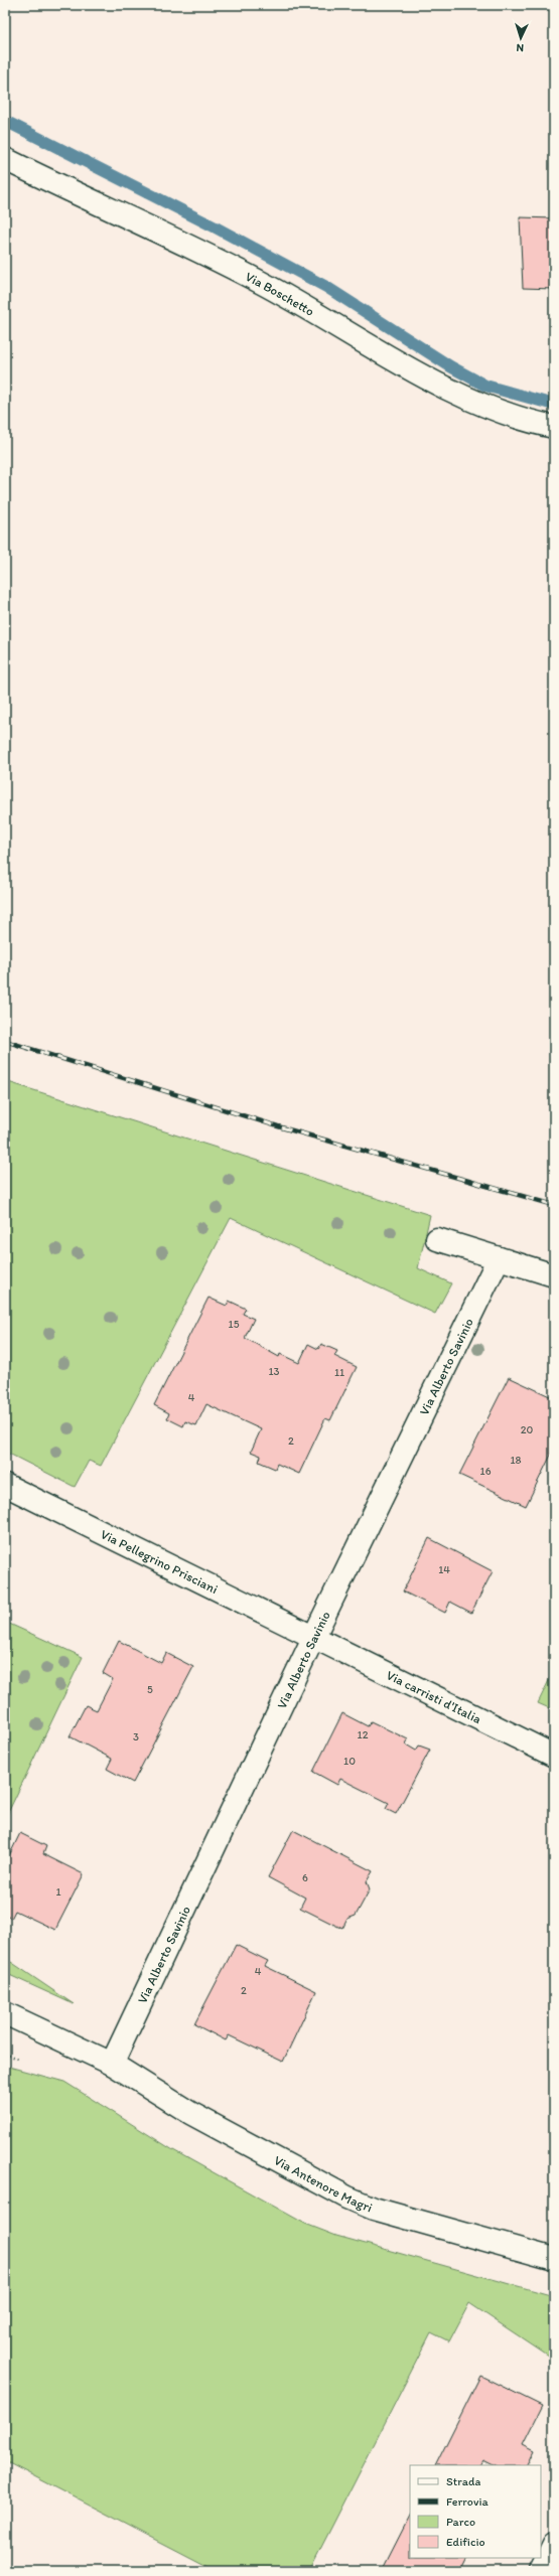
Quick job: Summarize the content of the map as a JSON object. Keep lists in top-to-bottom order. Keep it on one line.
{"streets":{"street":["Via Boschetto","Via Alberto Savinio","Via Pellegrino Prisciani","Via carristi d'Italia","Via Antenore Magri"]},"crossings":[["Via Alberto Savinio","Via Pellegrino Prisciani"],["Via Alberto Savinio","Via carristi d'Italia"],["Via Alberto Savinio","Via Antenore Magri"],["Via Pellegrino Prisciani","Via carristi d'Italia"]],"house_numbers":["15","13","11","4","20","2","18","16","14","5","12","3","10","6","1","4","2"],"legend":["Strada","Ferrovia","Parco","Edificio"],"north":"bottom"}
